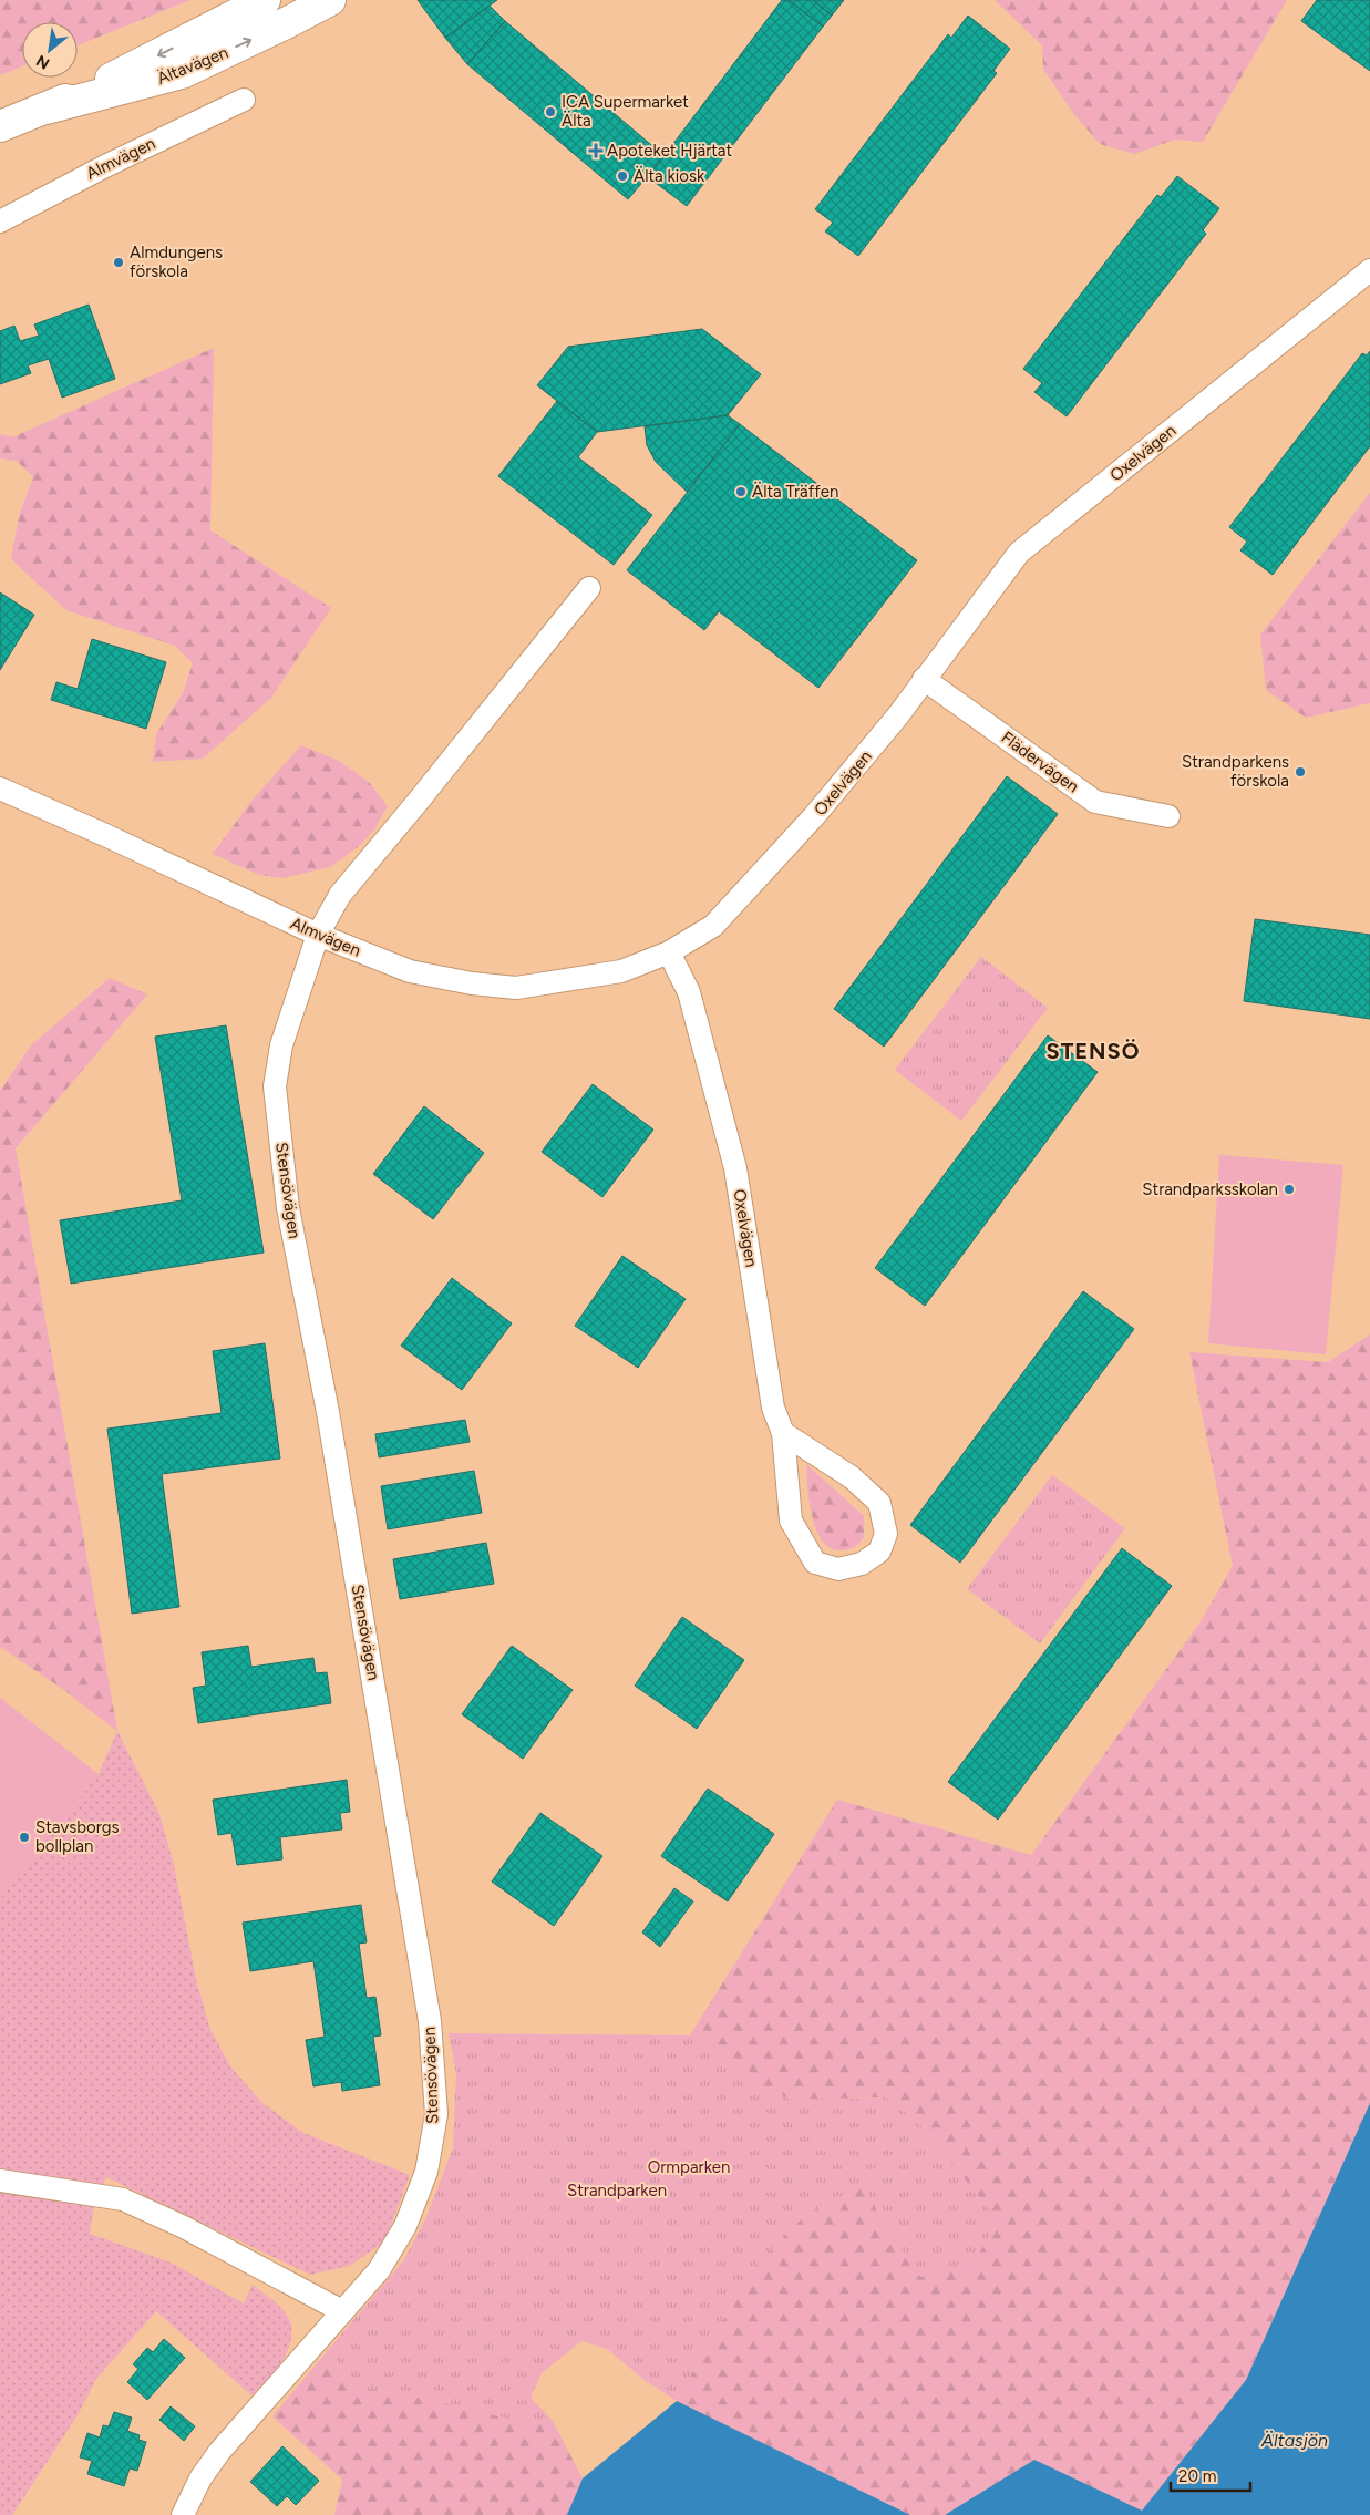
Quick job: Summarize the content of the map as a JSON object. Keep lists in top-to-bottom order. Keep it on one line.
{"streets":{"main road":["Ältavägen"],"street":["Almvägen","Oxelvägen","Flädervägen","Stensövägen"]},"crossings":[["Almvägen","Oxelvägen"],["Almvägen","Stensövägen"],["Oxelvägen","Flädervägen"]],"districts":["STENSÖ"],"water":["Ältasjön"],"parks":["Ormparken","Strandparken"],"places":{"other":["ICA Supermarket Älta","Älta kiosk","Almdungens förskola","Älta Träffen","Strandparkens förskola","Strandparksskolan","Stavsborgs bollplan"],"health":["Apoteket Hjärtat"]},"scale_bar":"20 m","north":"bottom left"}
